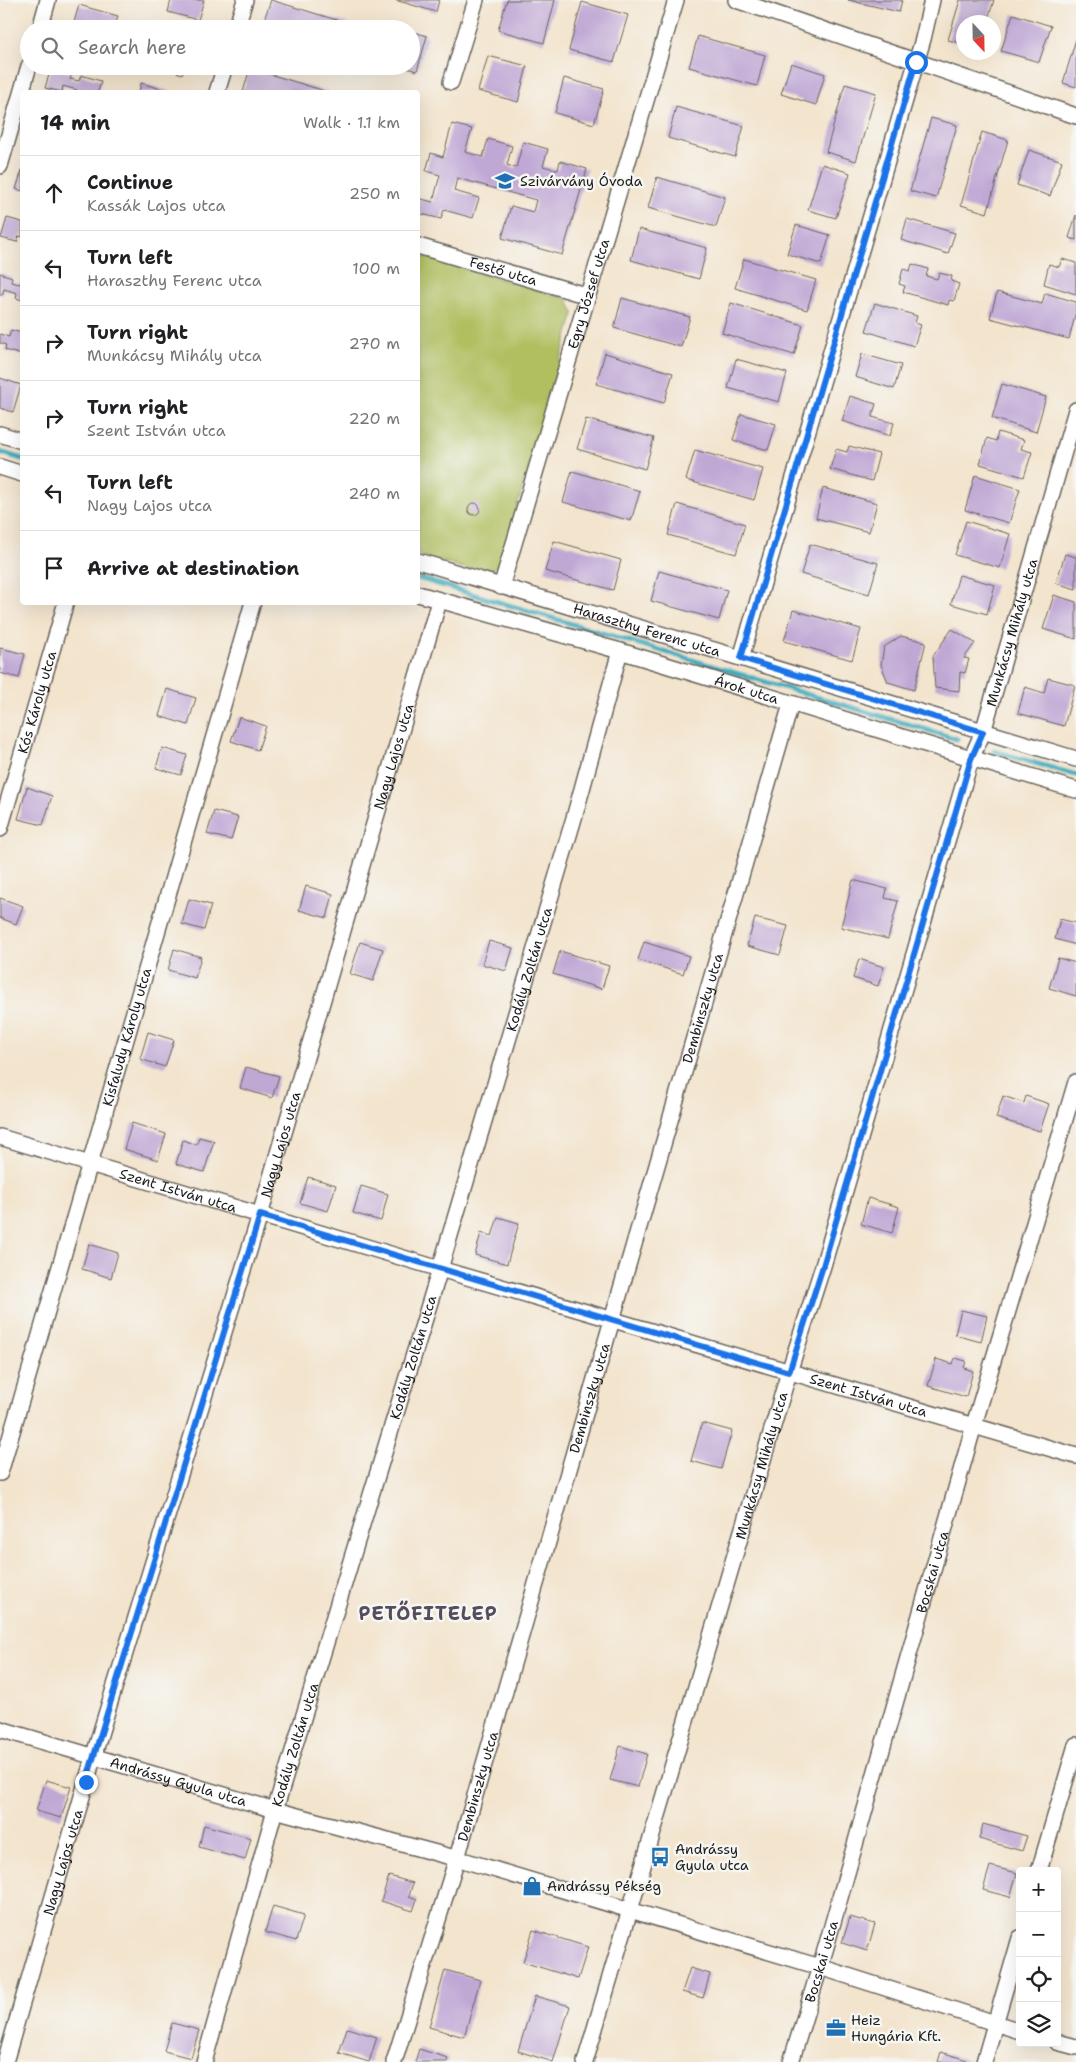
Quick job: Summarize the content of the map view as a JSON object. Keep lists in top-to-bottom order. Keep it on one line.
{"streets":{"street":["Festő utca","Egry József utca","Haraszthy Ferenc utca","Munkácsy Mihály utca","Árok utca","Kós Károly utca","Nagy Lajos utca","Kodály Zoltán utca","Dembinszky utca","Kisfaludy Károly utca","Szent István utca","Bocskai utca","Andrássy Gyula utca"]},"crossings":[["Festő utca","Egry József utca"],["Egry József utca","Haraszthy Ferenc utca"],["Haraszthy Ferenc utca","Munkácsy Mihály utca"],["Munkácsy Mihály utca","Árok utca"],["Munkácsy Mihály utca","Szent István utca"],["Munkácsy Mihály utca","Andrássy Gyula utca"],["Árok utca","Nagy Lajos utca"],["Árok utca","Kodály Zoltán utca"],["Árok utca","Dembinszky utca"],["Nagy Lajos utca","Szent István utca"],["Nagy Lajos utca","Andrássy Gyula utca"],["Kodály Zoltán utca","Szent István utca"],["Kodály Zoltán utca","Andrássy Gyula utca"],["Dembinszky utca","Szent István utca"],["Dembinszky utca","Andrássy Gyula utca"],["Kisfaludy Károly utca","Szent István utca"],["Szent István utca","Bocskai utca"],["Bocskai utca","Andrássy Gyula utca"]],"districts":["PETŐFITELEP"],"places":{"school or university":["Szivárvány Óvoda"],"bus stop":["Andrássy Gyula utca"],"shop":["Andrássy Pékség"],"office":["Heiz Hungária Kft."]},"north":"bottom","page":{"search":"Search here","heading":["14 min","Walk · 1.1 km"],"list":[["Continue","Kassák Lajos utca","250 m"],["Turn left","Haraszthy Ferenc utca","100 m"],["Turn right","Munkácsy Mihály utca","270 m"],["Turn right","Szent István utca","220 m"],["Turn left","Nagy Lajos utca","240 m"],"Arrive at destination"],"map_buttons":["+","−"]}}
